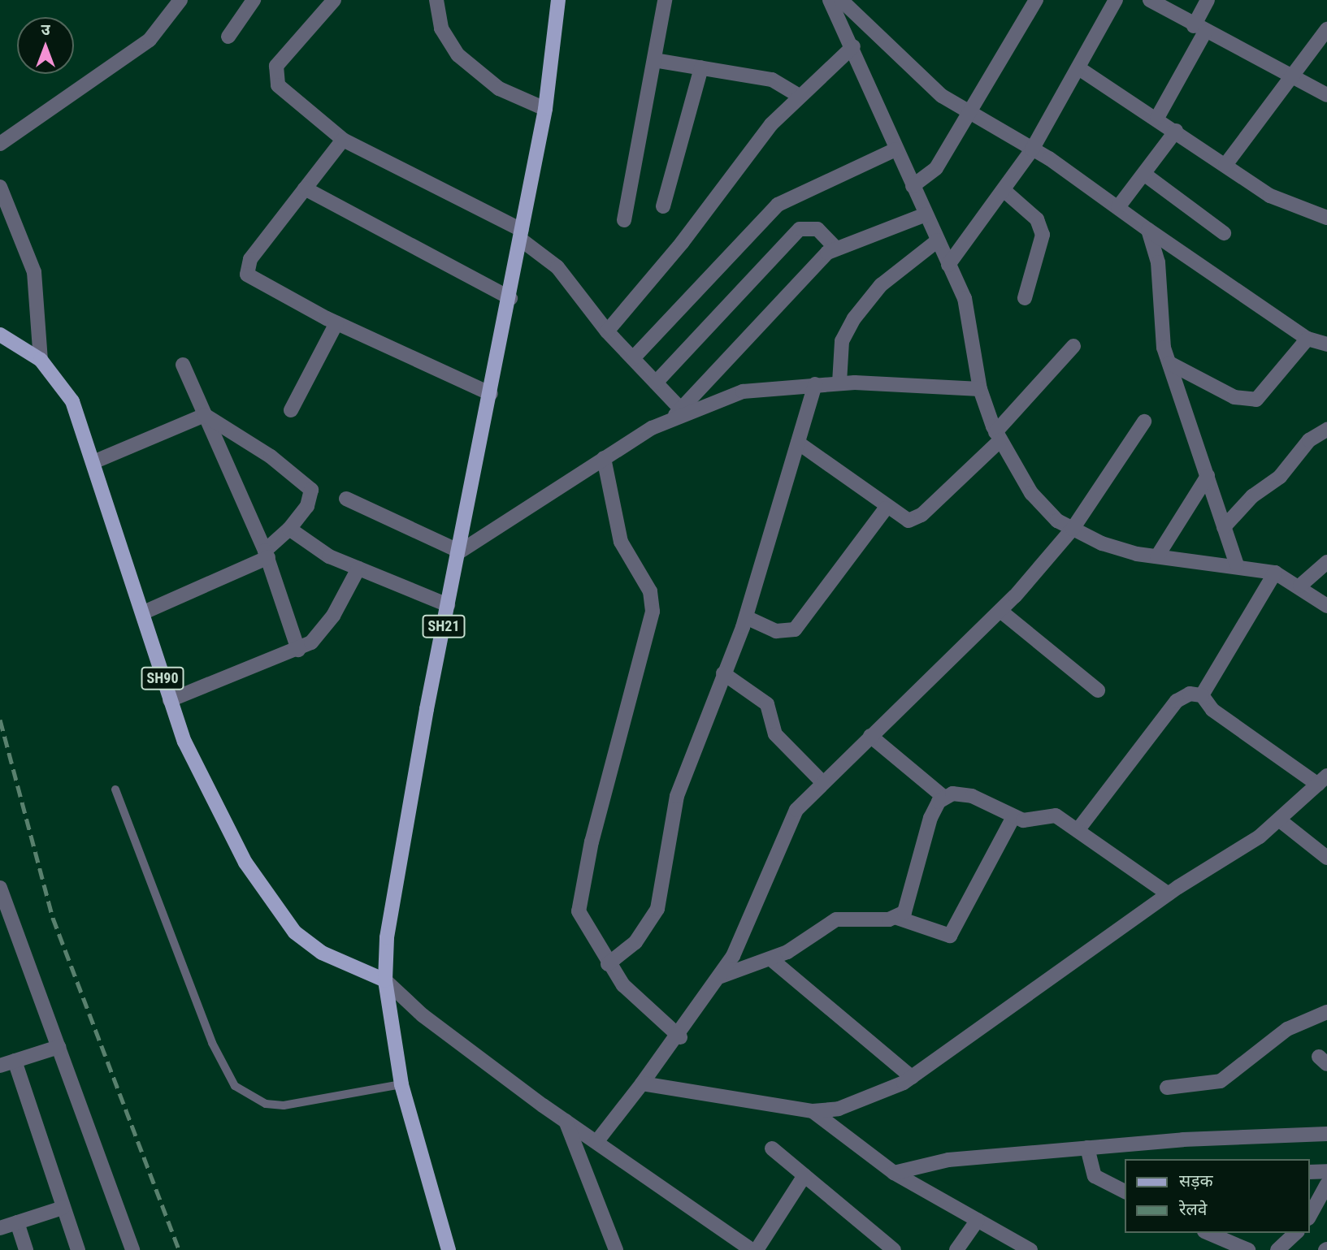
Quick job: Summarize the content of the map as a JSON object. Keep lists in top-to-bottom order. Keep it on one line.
{"streets":{"main road":["SH21","SH90"]},"crossings":[["SH21","SH90"]],"legend":["सड़क","रेलवे"],"north":"top"}
